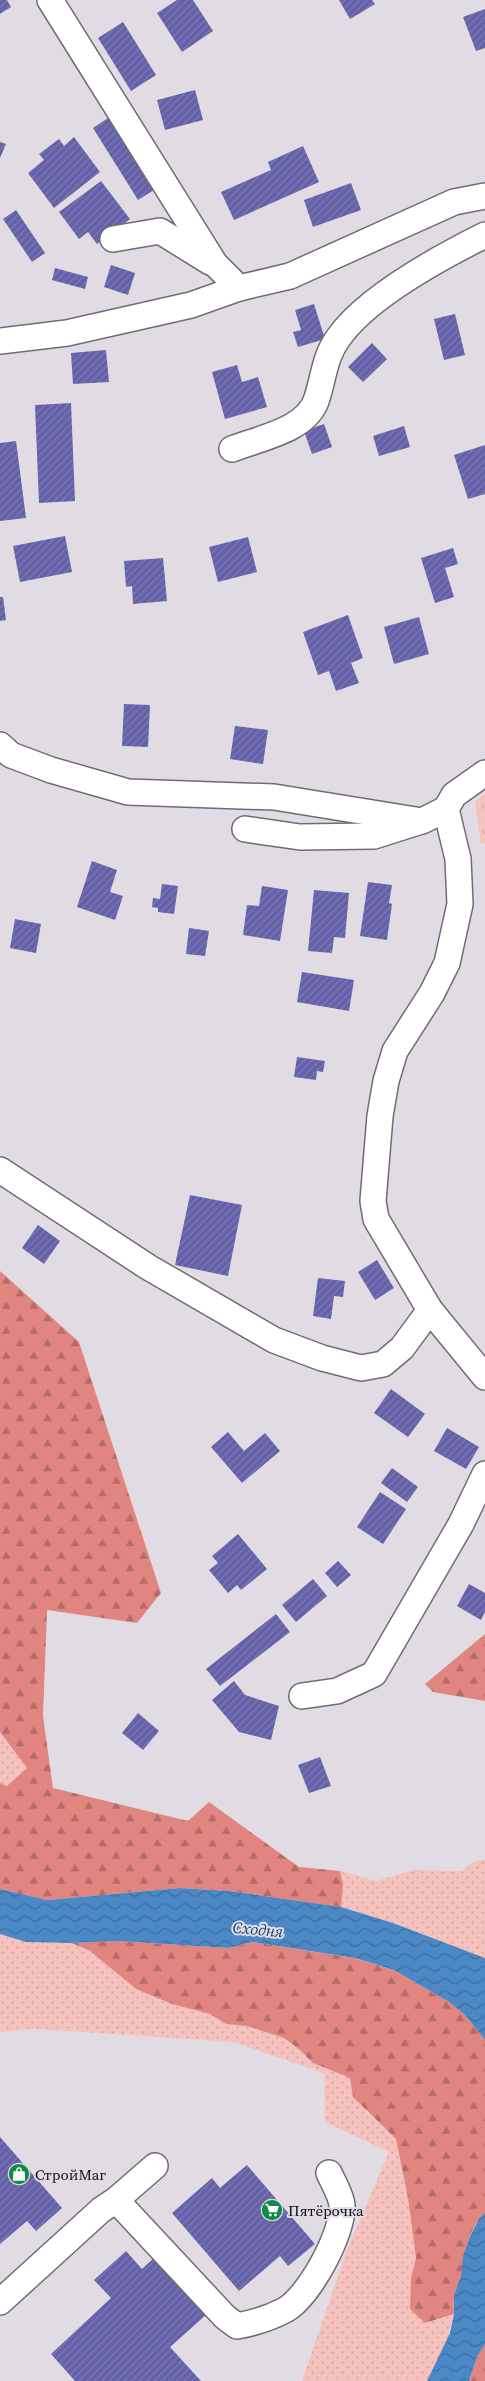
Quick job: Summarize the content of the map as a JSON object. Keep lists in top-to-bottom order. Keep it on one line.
{"water":["Сходня"],"places":{"shop":["СтройМаг"],"supermarket":["Пятёрочка"]}}
